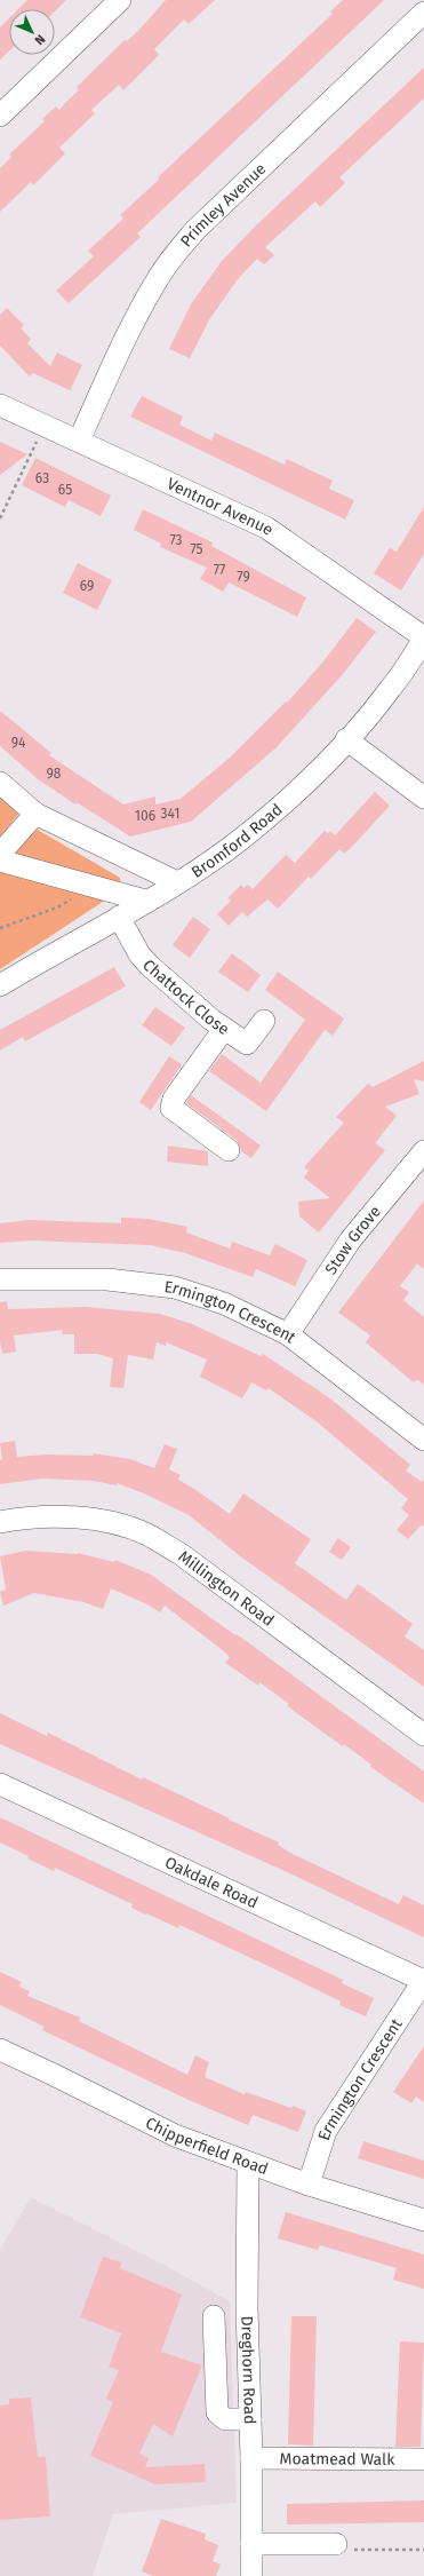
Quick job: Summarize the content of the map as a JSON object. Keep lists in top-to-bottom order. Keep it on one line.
{"streets":{"street":["Primley Avenue","Ventnor Avenue","Bromford Road","Chattock Close","Stow Grove","Ermington Crescent","Millington Road","Oakdale Road","Chipperfield Road","Dreghorn Road","Moatmead Walk"]},"crossings":[["Primley Avenue","Ventnor Avenue"],["Ventnor Avenue","Bromford Road"],["Bromford Road","Chattock Close"],["Stow Grove","Ermington Crescent"],["Ermington Crescent","Oakdale Road"],["Ermington Crescent","Chipperfield Road"],["Chipperfield Road","Dreghorn Road"],["Dreghorn Road","Moatmead Walk"]],"house_numbers":["63","65","73","75","77","79","69","94","98","341","106"],"north":"bottom right"}
